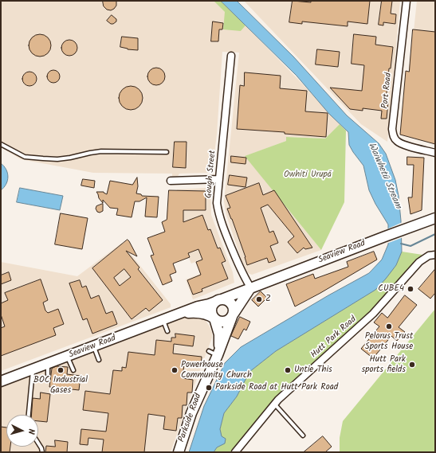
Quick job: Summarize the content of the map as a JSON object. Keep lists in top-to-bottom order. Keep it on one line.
{"streets":{"main road":["Seaview Road","Parkside Road"],"street":["Port Road","Gough Street","Hutt Park Road"]},"crossings":[["Gough Street","Seaview Road"],["Seaview Road","Parkside Road"]],"water":["Waiwhetū Stream"],"parks":["Owhiti Urupā"],"places":["CUBE4","Z","Pelorus Trust Sports House","Hutt Park sports fields","BOC Industrial Gases","Powerhouse Community Church","Untie This","Parkside Road at Hutt Park Road"],"north":"right"}
